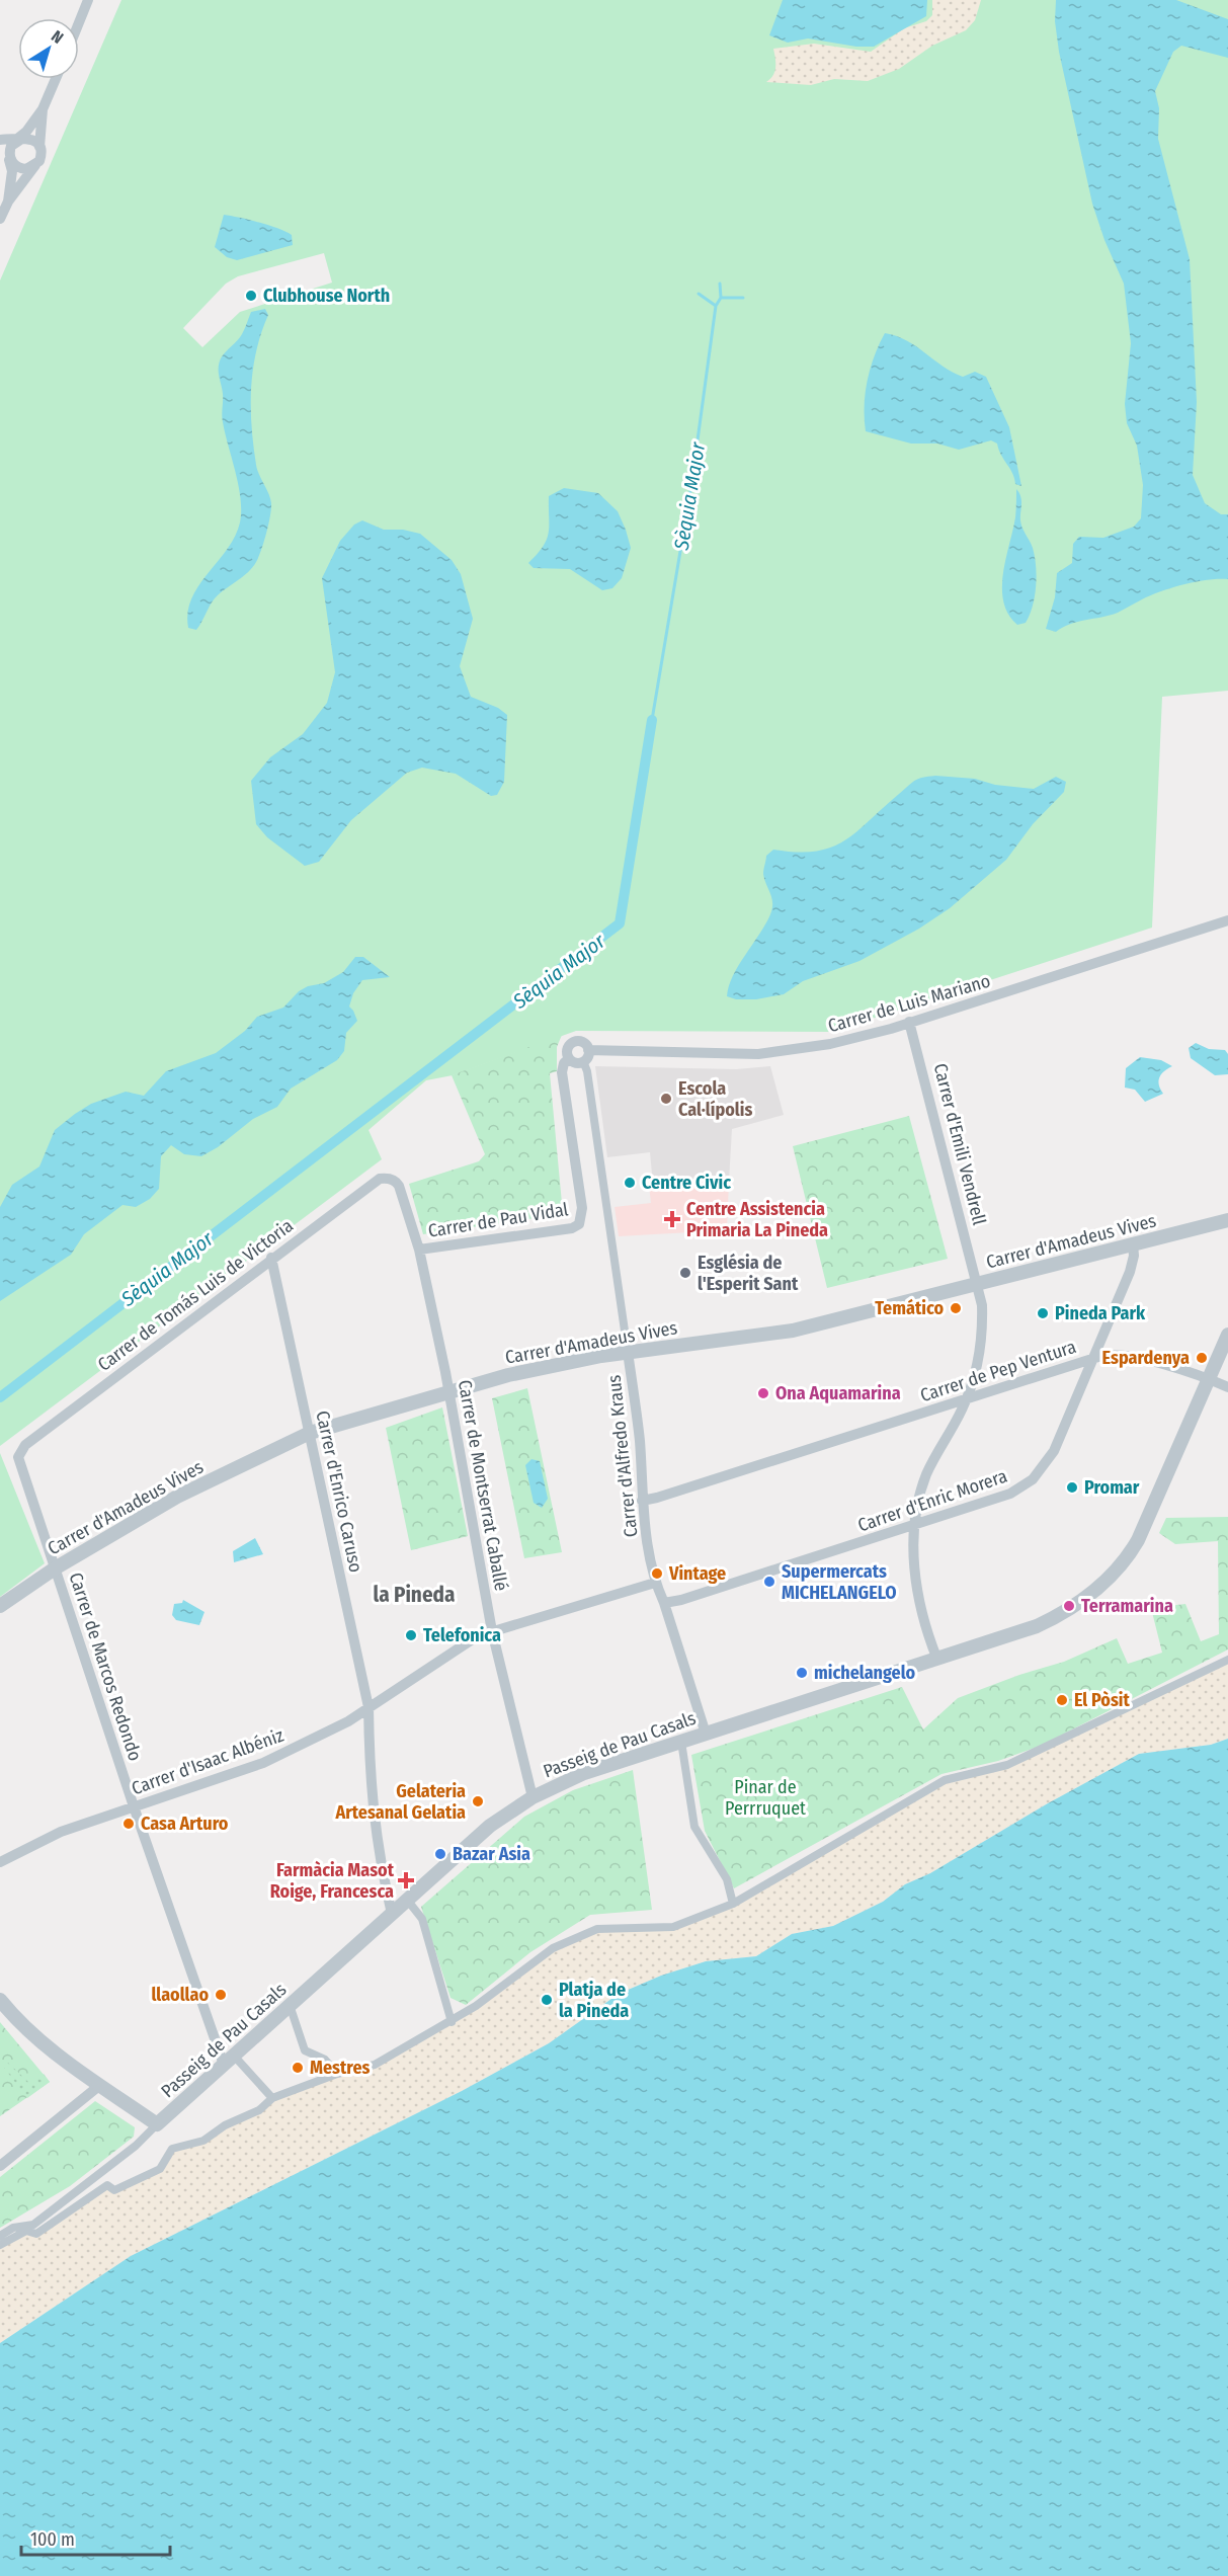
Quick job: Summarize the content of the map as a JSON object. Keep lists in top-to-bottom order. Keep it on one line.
{"streets":{"street":["Carrer de Luis Mariano","Carrer d'Emili Vendrell","Carrer de Pau Vidal","Carrer d'Amadeus Vives","Carrer de Tomás Luis de Victoria","Carrer de Pep Ventura","Carrer d'Alfredo Kraus","Carrer de Montserrat Caballé","Carrer d'Enrico Caruso","Carrer d'Enric Morera","Carrer de Marcos Redondo","Passeig de Pau Casals","Carrer d'Isaac Albéniz"]},"crossings":[["Carrer de Luis Mariano","Carrer d'Emili Vendrell"],["Carrer de Luis Mariano","Carrer de Pau Vidal"],["Carrer de Luis Mariano","Carrer d'Alfredo Kraus"],["Carrer d'Emili Vendrell","Carrer d'Amadeus Vives"],["Carrer d'Emili Vendrell","Carrer de Pep Ventura"],["Carrer d'Emili Vendrell","Carrer d'Enric Morera"],["Carrer d'Emili Vendrell","Passeig de Pau Casals"],["Carrer de Pau Vidal","Carrer d'Alfredo Kraus"],["Carrer de Pau Vidal","Carrer de Montserrat Caballé"],["Carrer d'Amadeus Vives","Carrer d'Alfredo Kraus"],["Carrer d'Amadeus Vives","Carrer de Montserrat Caballé"],["Carrer d'Amadeus Vives","Carrer d'Enrico Caruso"],["Carrer d'Amadeus Vives","Carrer d'Enric Morera"],["Carrer d'Amadeus Vives","Carrer de Marcos Redondo"],["Carrer de Tomás Luis de Victoria","Carrer de Montserrat Caballé"],["Carrer de Tomás Luis de Victoria","Carrer d'Enrico Caruso"],["Carrer de Tomás Luis de Victoria","Carrer de Marcos Redondo"],["Carrer de Pep Ventura","Carrer d'Alfredo Kraus"],["Carrer de Pep Ventura","Carrer d'Enric Morera"],["Carrer de Pep Ventura","Passeig de Pau Casals"],["Carrer d'Alfredo Kraus","Carrer d'Enric Morera"],["Carrer d'Alfredo Kraus","Passeig de Pau Casals"],["Carrer d'Alfredo Kraus","Carrer d'Isaac Albéniz"],["Carrer de Montserrat Caballé","Passeig de Pau Casals"],["Carrer de Montserrat Caballé","Carrer d'Isaac Albéniz"],["Carrer d'Enrico Caruso","Passeig de Pau Casals"],["Carrer d'Enrico Caruso","Carrer d'Isaac Albéniz"],["Carrer de Marcos Redondo","Passeig de Pau Casals"],["Carrer de Marcos Redondo","Carrer d'Isaac Albéniz"]],"districts":["la Pineda"],"water":["Sèquia Major"],"parks":["Pinar de Perrruquet"],"places":{"other":["Clubhouse North","Escola Cal·lípolis","Centre Civic","Església de l'Esperit Sant","Temático","Pineda Park","Espardenya","Ona Aquamarina","Promar","Vintage","Supermercats MICHELANGELO","Terramarina","Telefonica","michelangelo","El Pòsit","Gelateria Artesanal Gelatia","Casa Arturo","Bazar Asia","llaollao","Platja de la Pineda","Mestres"],"health":["Centre Assistencia Primaria La Pineda","Farmàcia Masot Roige, Francesca"]},"scale_bar":"100 m","north":"top right"}
